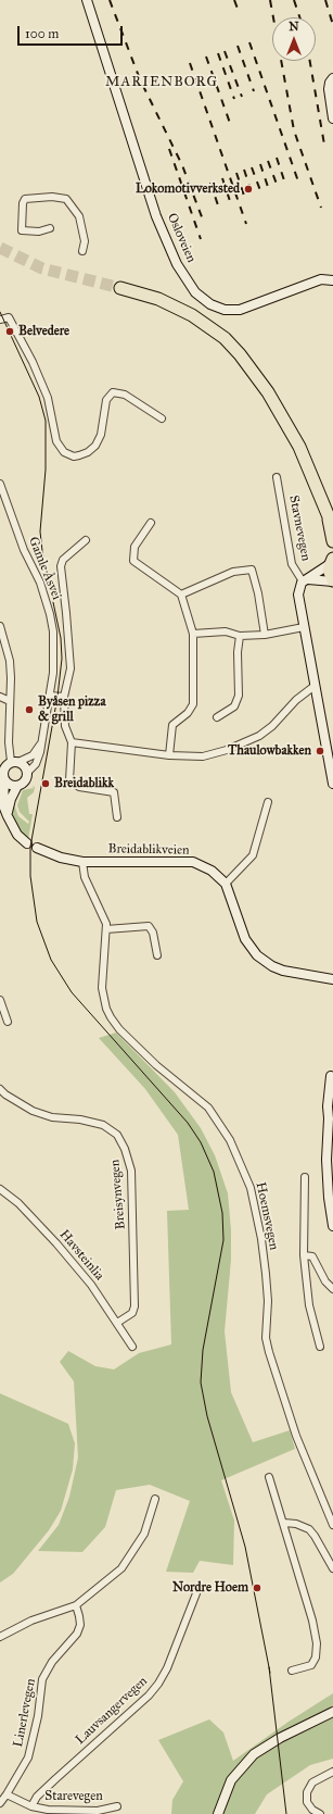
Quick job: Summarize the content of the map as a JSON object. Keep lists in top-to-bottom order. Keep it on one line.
{"streets":{"street":["Osloveien","Stavnevegen","Gamle Åsvei","Breidablikveien","Breisynvegen","Hoemsvegen","Havsteinlia","Lauvsangervegen","Linerlevegen","Starevegen"]},"crossings":[["Breidablikveien","Hoemsvegen"],["Breisynvegen","Havsteinlia"],["Lauvsangervegen","Starevegen"],["Linerlevegen","Starevegen"]],"districts":["MARIENBORG"],"places":["Lokomotivverksted","Belvedere","Byåsen pizza & grill","Thaulowbakken","Breidablikk","Nordre Hoem"],"scale_bar":"100 m","north":"top"}
